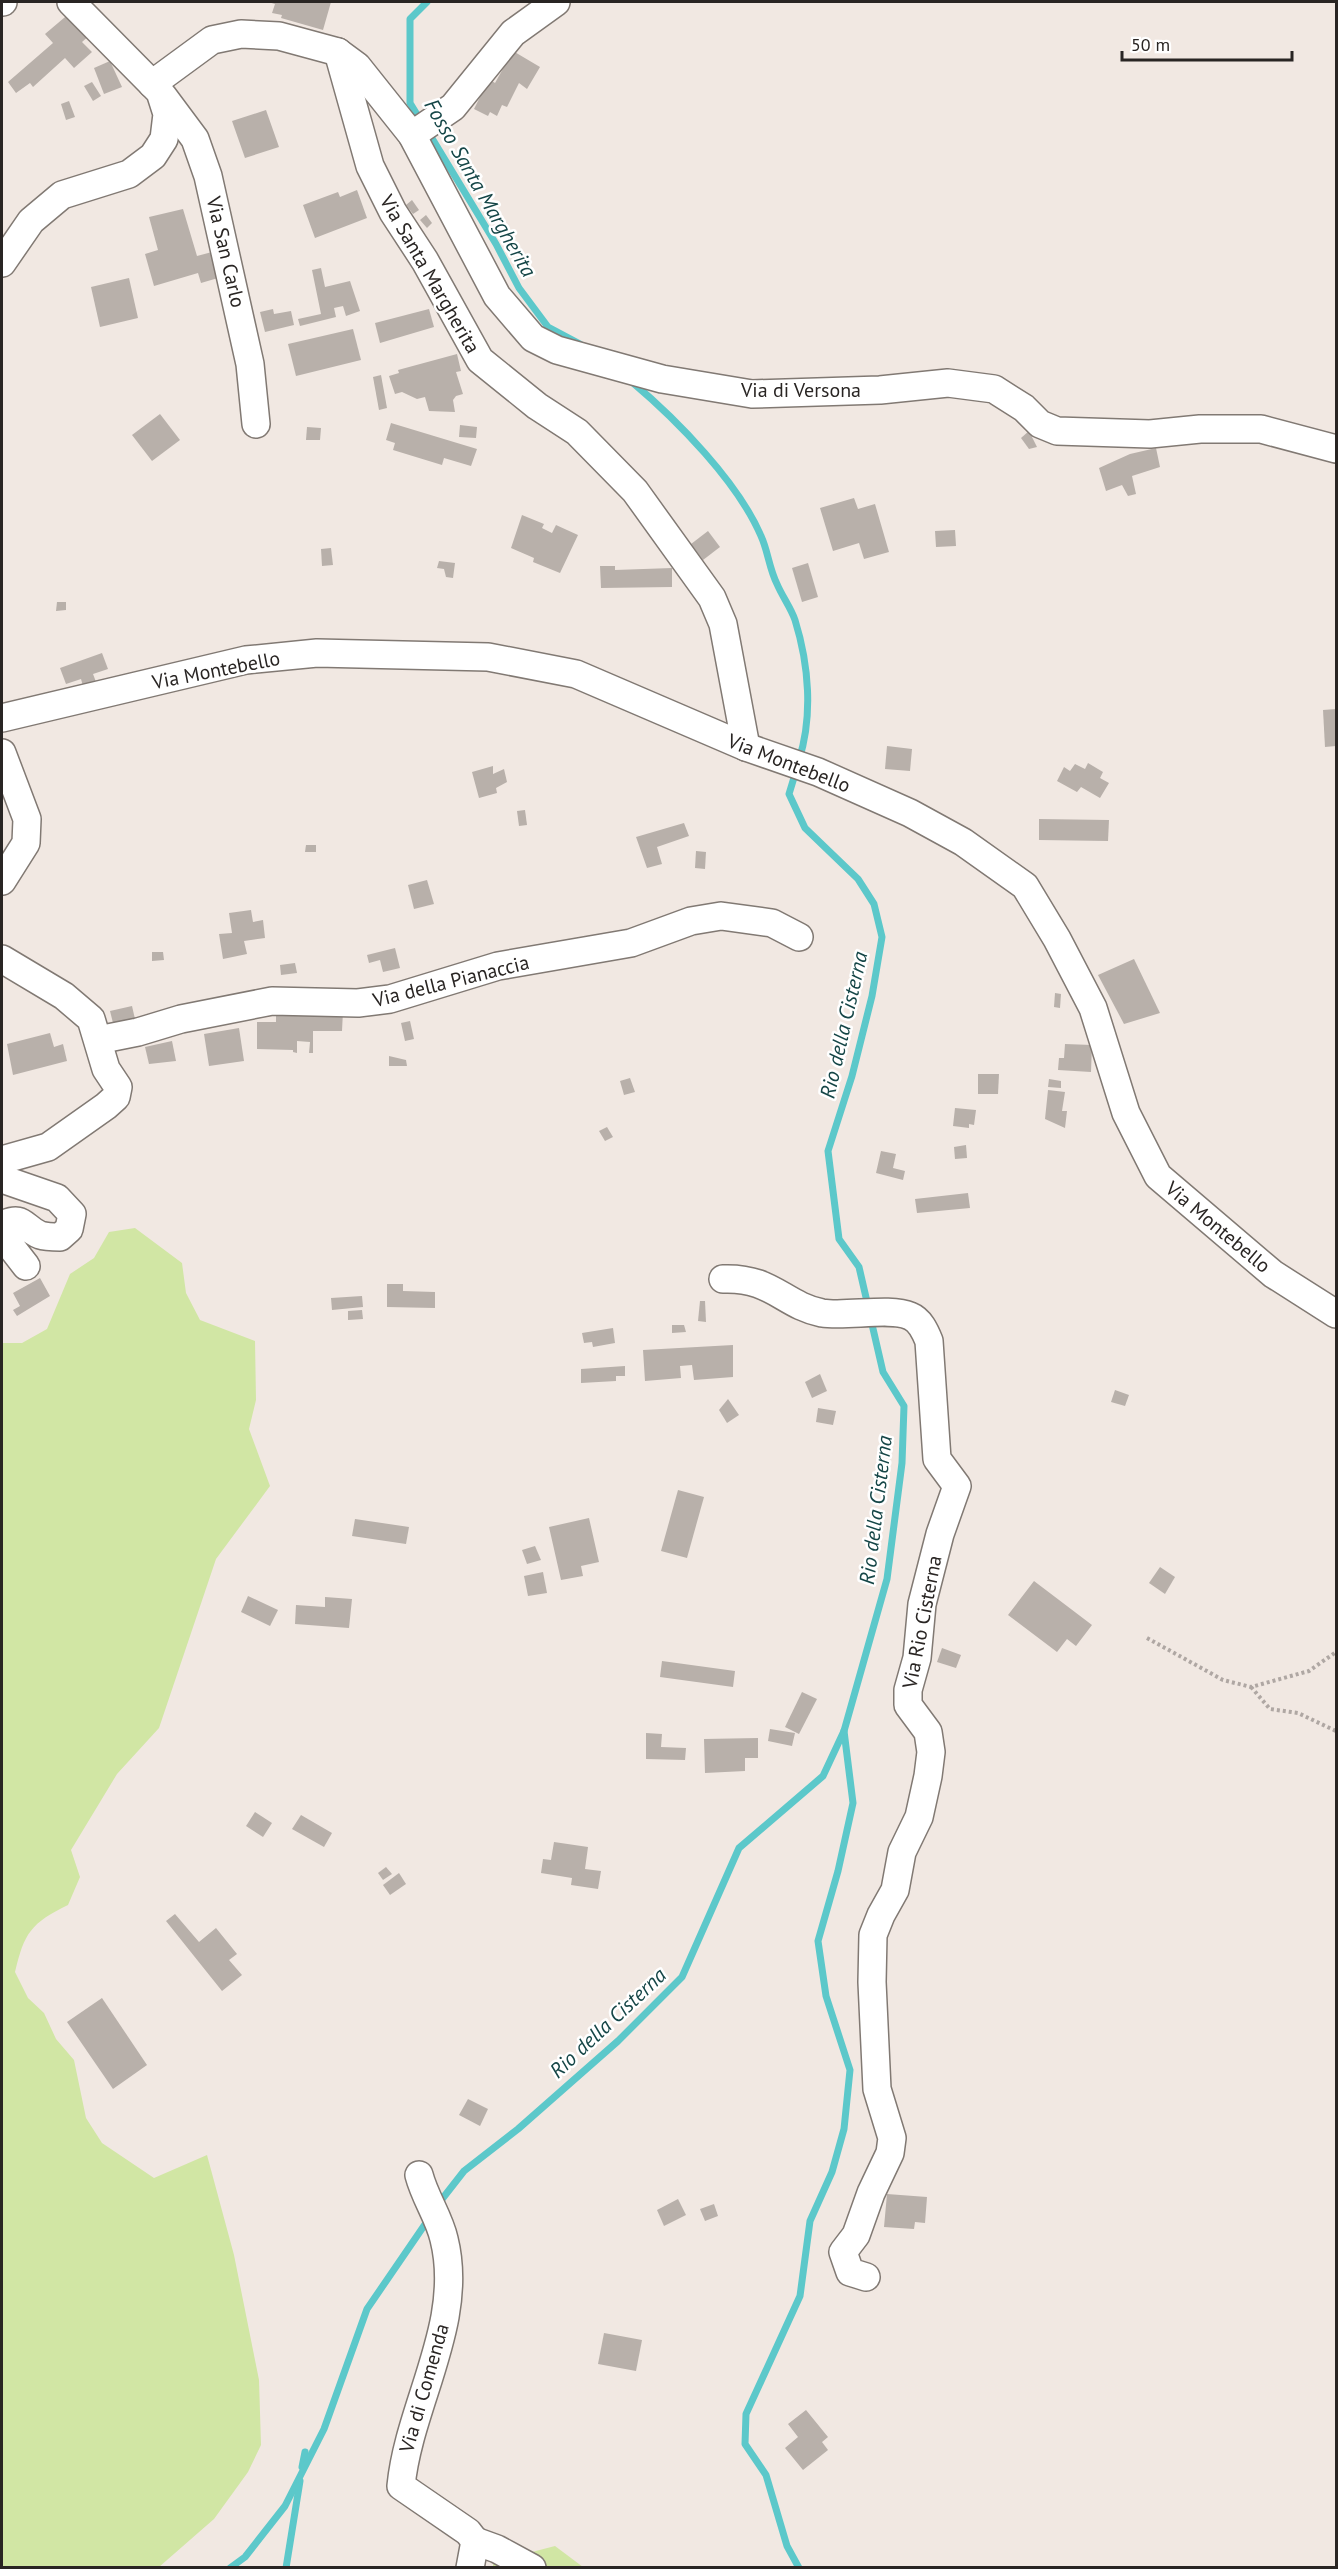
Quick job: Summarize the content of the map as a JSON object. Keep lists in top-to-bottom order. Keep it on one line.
{"streets":{"street":["Via San Carlo","Via Santa Margherita","Via di Versona","Via Montebello","Via della Pianaccia","Via Rio Cisterna","Via di Comenda"]},"crossings":[["Via Santa Margherita","Via di Versona"],["Via Santa Margherita","Via Montebello"]],"water":["Fosso Santa Margherita","Rio della Cisterna"],"scale_bar":"50 m"}
